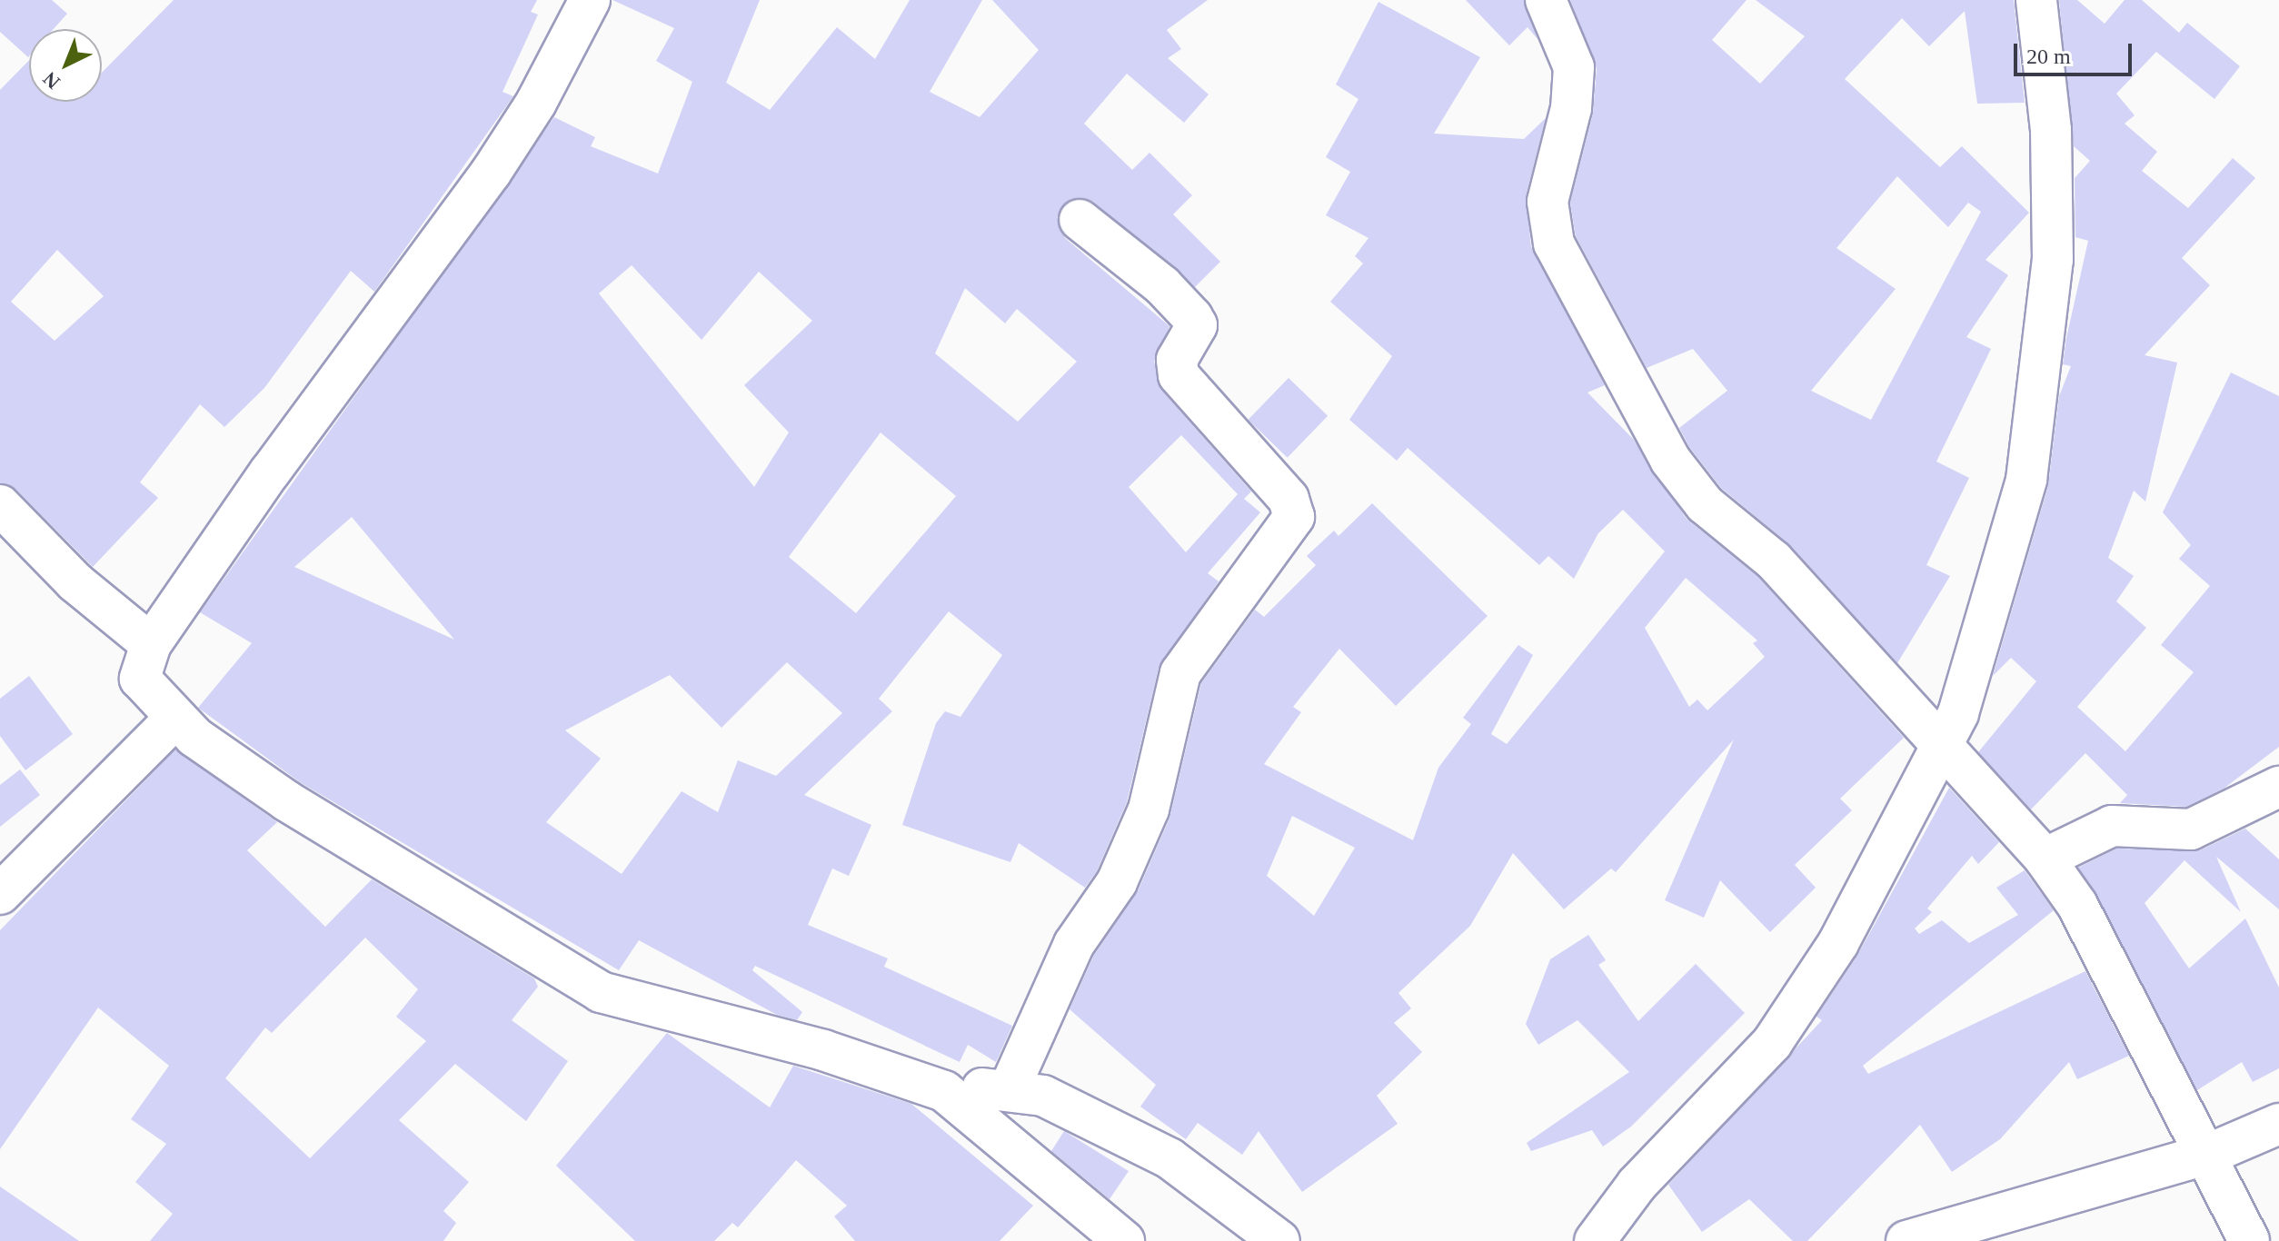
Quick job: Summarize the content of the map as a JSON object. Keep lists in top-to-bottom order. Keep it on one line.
{"scale_bar":"20 m","north":"bottom left"}
